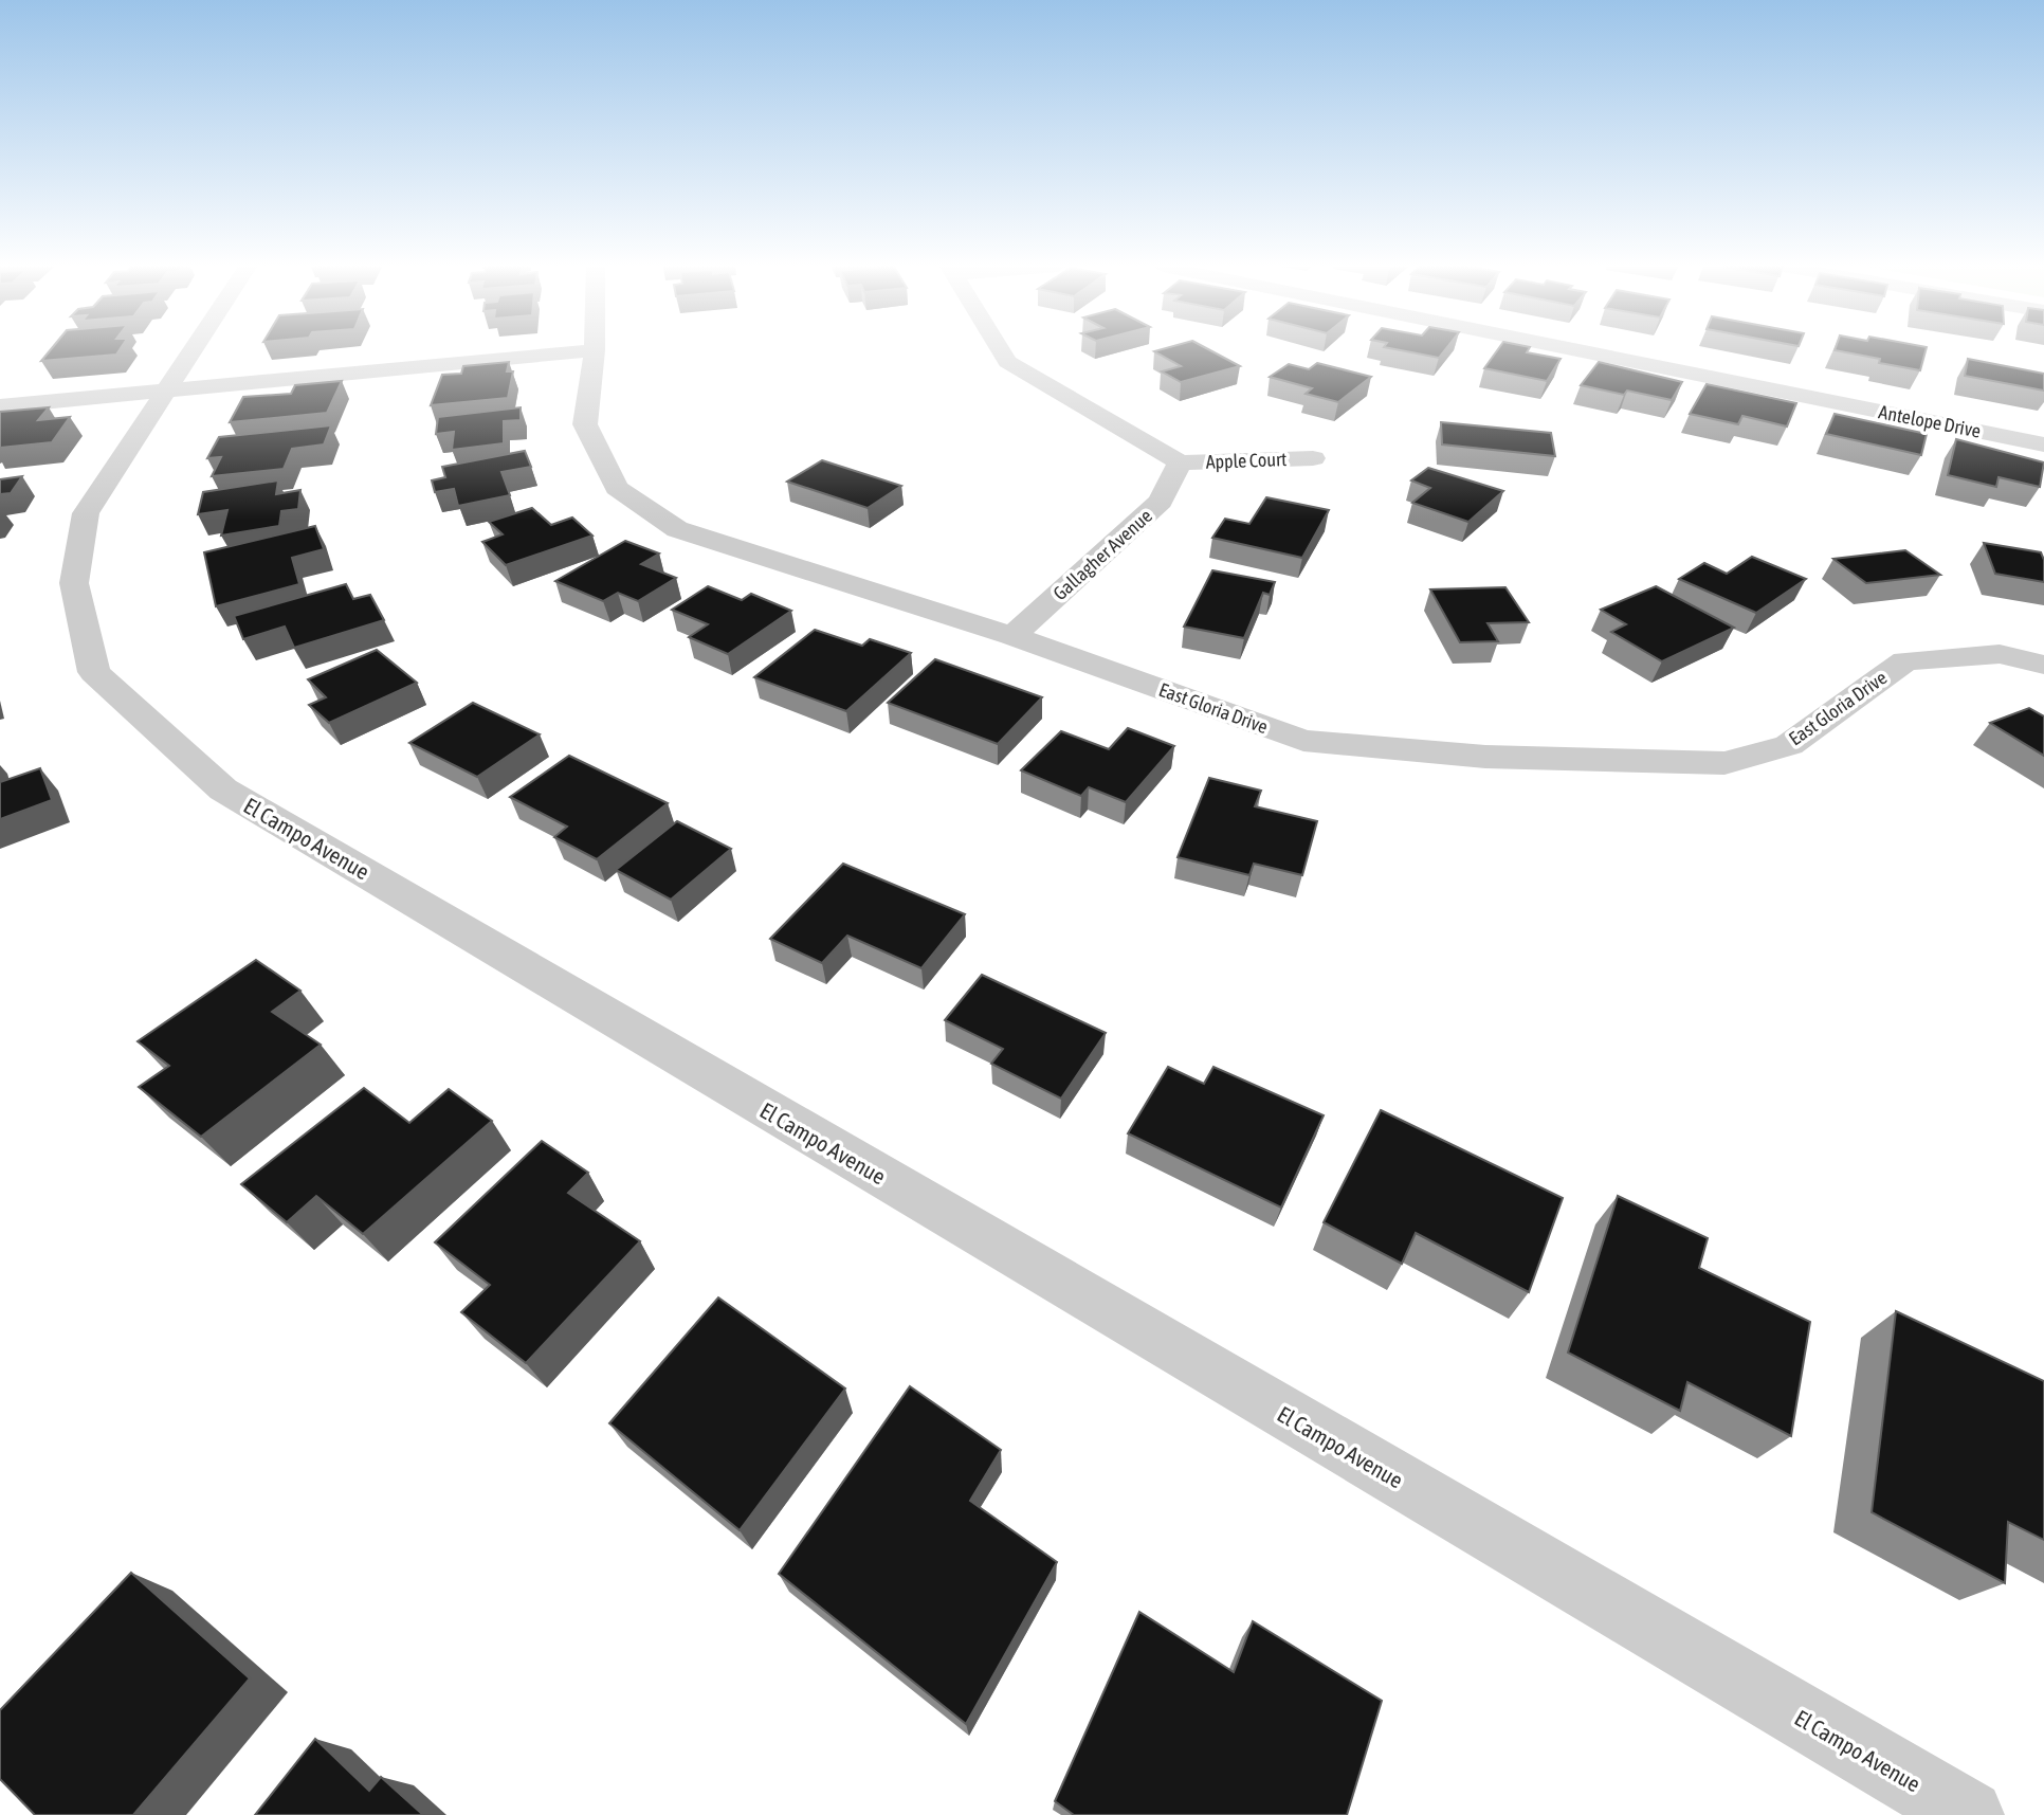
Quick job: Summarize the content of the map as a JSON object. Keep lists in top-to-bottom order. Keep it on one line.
{"streets":{"street":["Antelope Drive","Apple Court","Gallagher Avenue","East Gloria Drive","El Campo Avenue"]},"crossings":[["Apple Court","Gallagher Avenue"],["Gallagher Avenue","East Gloria Drive"]]}
